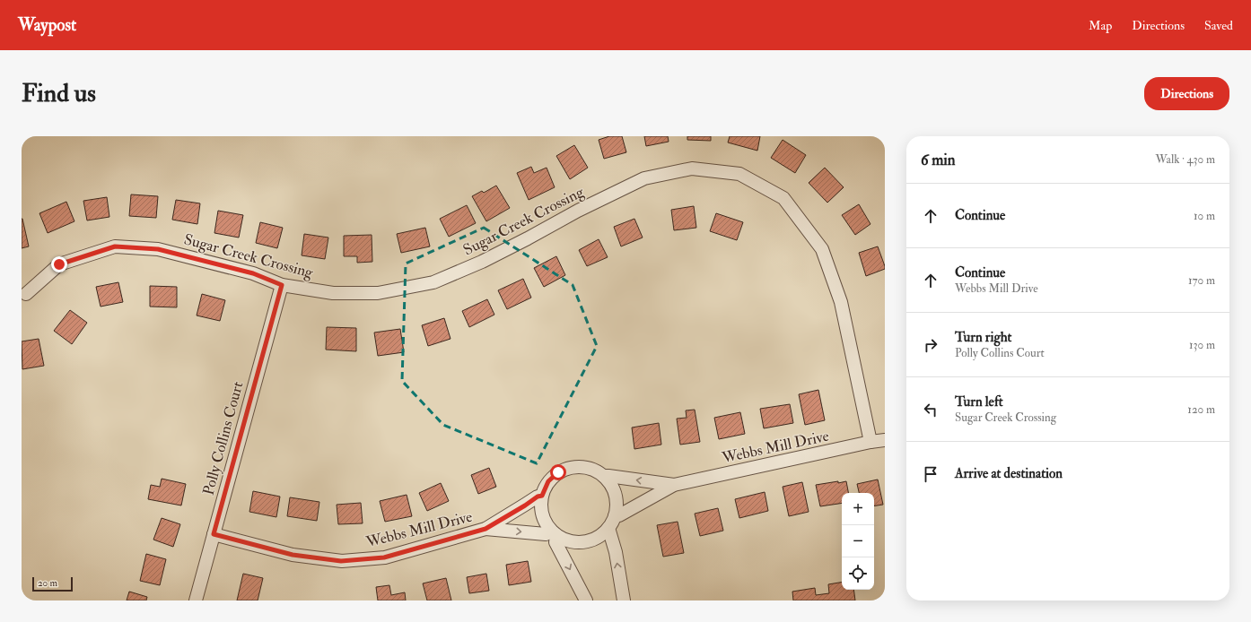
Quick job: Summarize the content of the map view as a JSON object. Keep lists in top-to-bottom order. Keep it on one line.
{"streets":{"street":["Sugar Creek Crossing","Polly Collins Court","Webbs Mill Drive"]},"crossings":[["Sugar Creek Crossing","Polly Collins Court"],["Sugar Creek Crossing","Webbs Mill Drive"],["Polly Collins Court","Webbs Mill Drive"]],"scale_bar":"20 m","page":{"header":"Waypost","nav":["Map","Directions","Saved"],"buttons":"Directions","title":"Find us","heading":["6 min","Walk · 430 m"],"list":[["Continue","10 m"],["Continue","Webbs Mill Drive","170 m"],["Turn right","Polly Collins Court","130 m"],["Turn left","Sugar Creek Crossing","120 m"],"Arrive at destination"],"map_buttons":["+","−"],"scale":"20 m"}}
